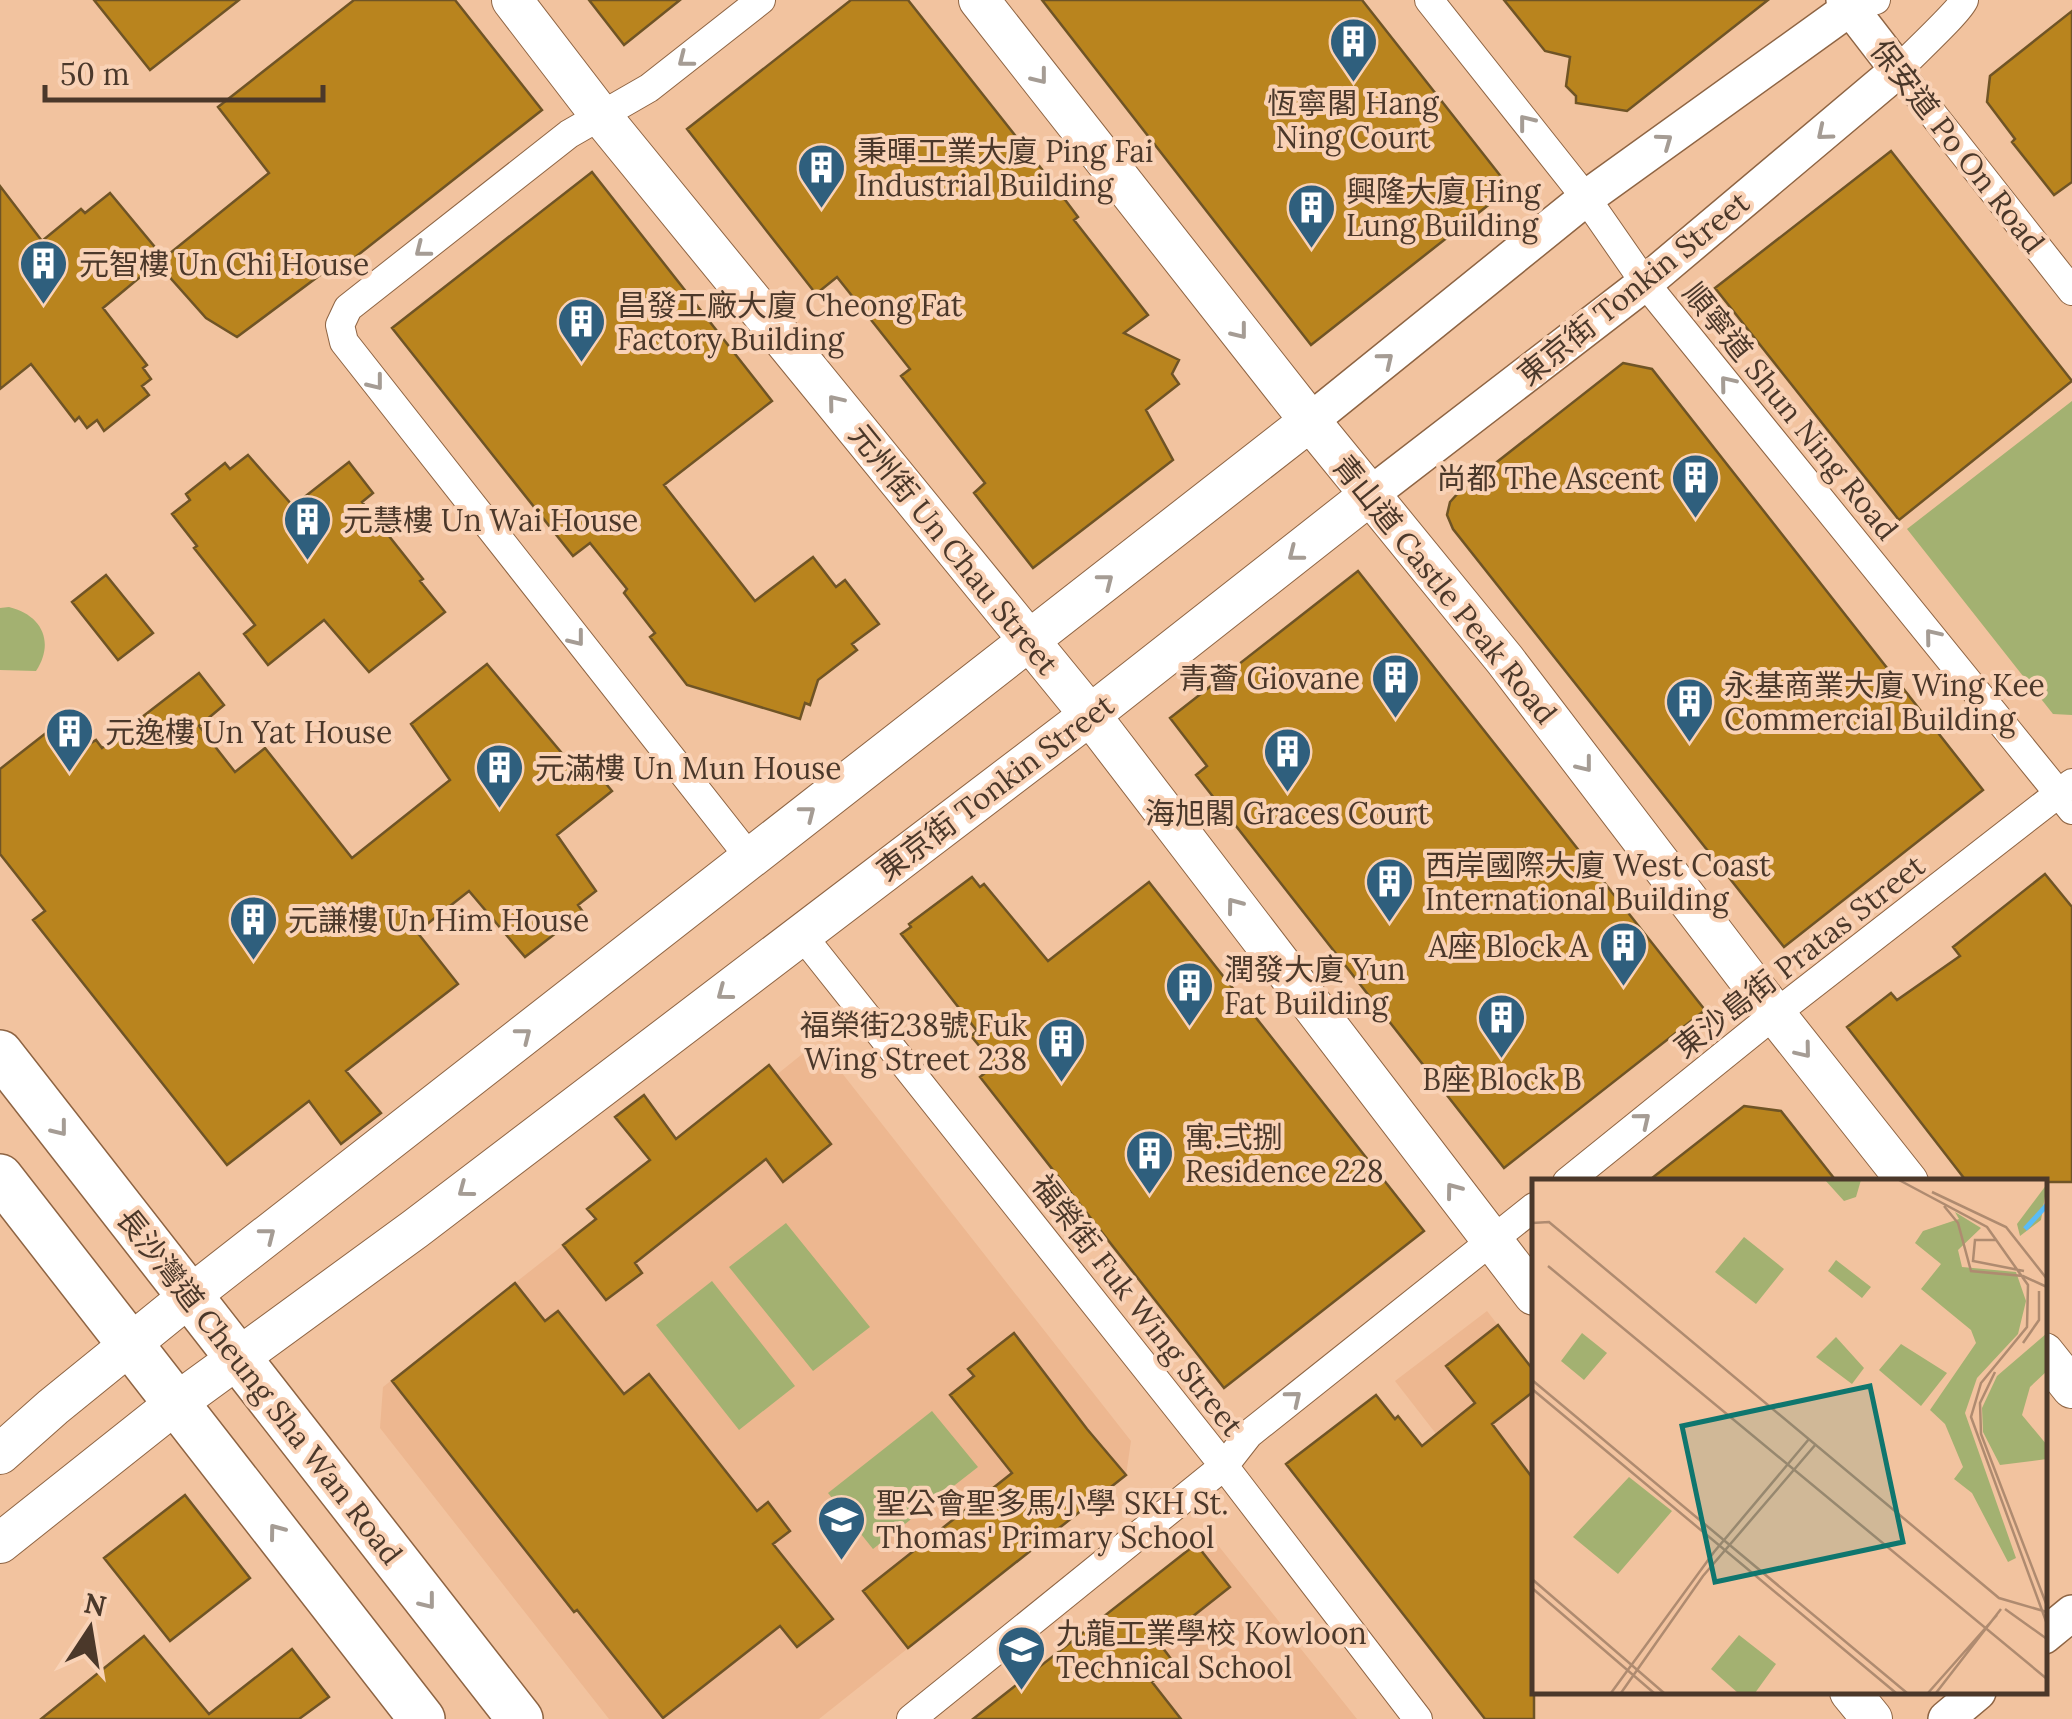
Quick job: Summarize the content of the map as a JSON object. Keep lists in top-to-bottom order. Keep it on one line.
{"streets":{"main road":["東京街 Tonkin Street","元州街 Un Chau Street","青山道 Castle Peak Road","長沙灣道 Cheung Sha Wan Road"],"street":["保安道 Po On Road","順寧道 Shun Ning Road","東沙島街 Pratas Street","福榮街 Fuk Wing Street"]},"crossings":[["保安道 Po On Road","東京街 Tonkin Street"],["東京街 Tonkin Street","順寧道 Shun Ning Road"],["東京街 Tonkin Street","元州街 Un Chau Street"],["東京街 Tonkin Street","青山道 Castle Peak Road"],["東京街 Tonkin Street","福榮街 Fuk Wing Street"],["東京街 Tonkin Street","長沙灣道 Cheung Sha Wan Road"],["順寧道 Shun Ning Road","東沙島街 Pratas Street"],["青山道 Castle Peak Road","東沙島街 Pratas Street"]],"one_way":["東京街 Tonkin Street","順寧道 Shun Ning Road","元州街 Un Chau Street","青山道 Castle Peak Road","東沙島街 Pratas Street"],"places":{"building":["恆寧閣 Hang Ning Court","秉暉工業大廈 Ping Fai Industrial Building","興隆大廈 Hing Lung Building","元智樓 Un Chi House","昌發工廠大廈 Cheong Fat Factory Building","尚都 The Ascent","元慧樓 Un Wai House","青薈 Giovane","永基商業大廈 Wing Kee Commercial Building","元逸樓 Un Yat House","海旭閣 Graces Court","元滿樓 Un Mun House","西岸國際大廈 West Coast International Building","元謙樓 Un Him House","A座 Block A","潤發大廈 Yun Fat Building","B座 Block B","福榮街238號 Fuk Wing Street 238","寓.弍捌 Residence 228"],"school or university":["聖公會聖多馬小學 SKH St. Thomas' Primary School","九龍工業學校 Kowloon Technical School"]},"scale_bar":"50 m","north":"top"}
